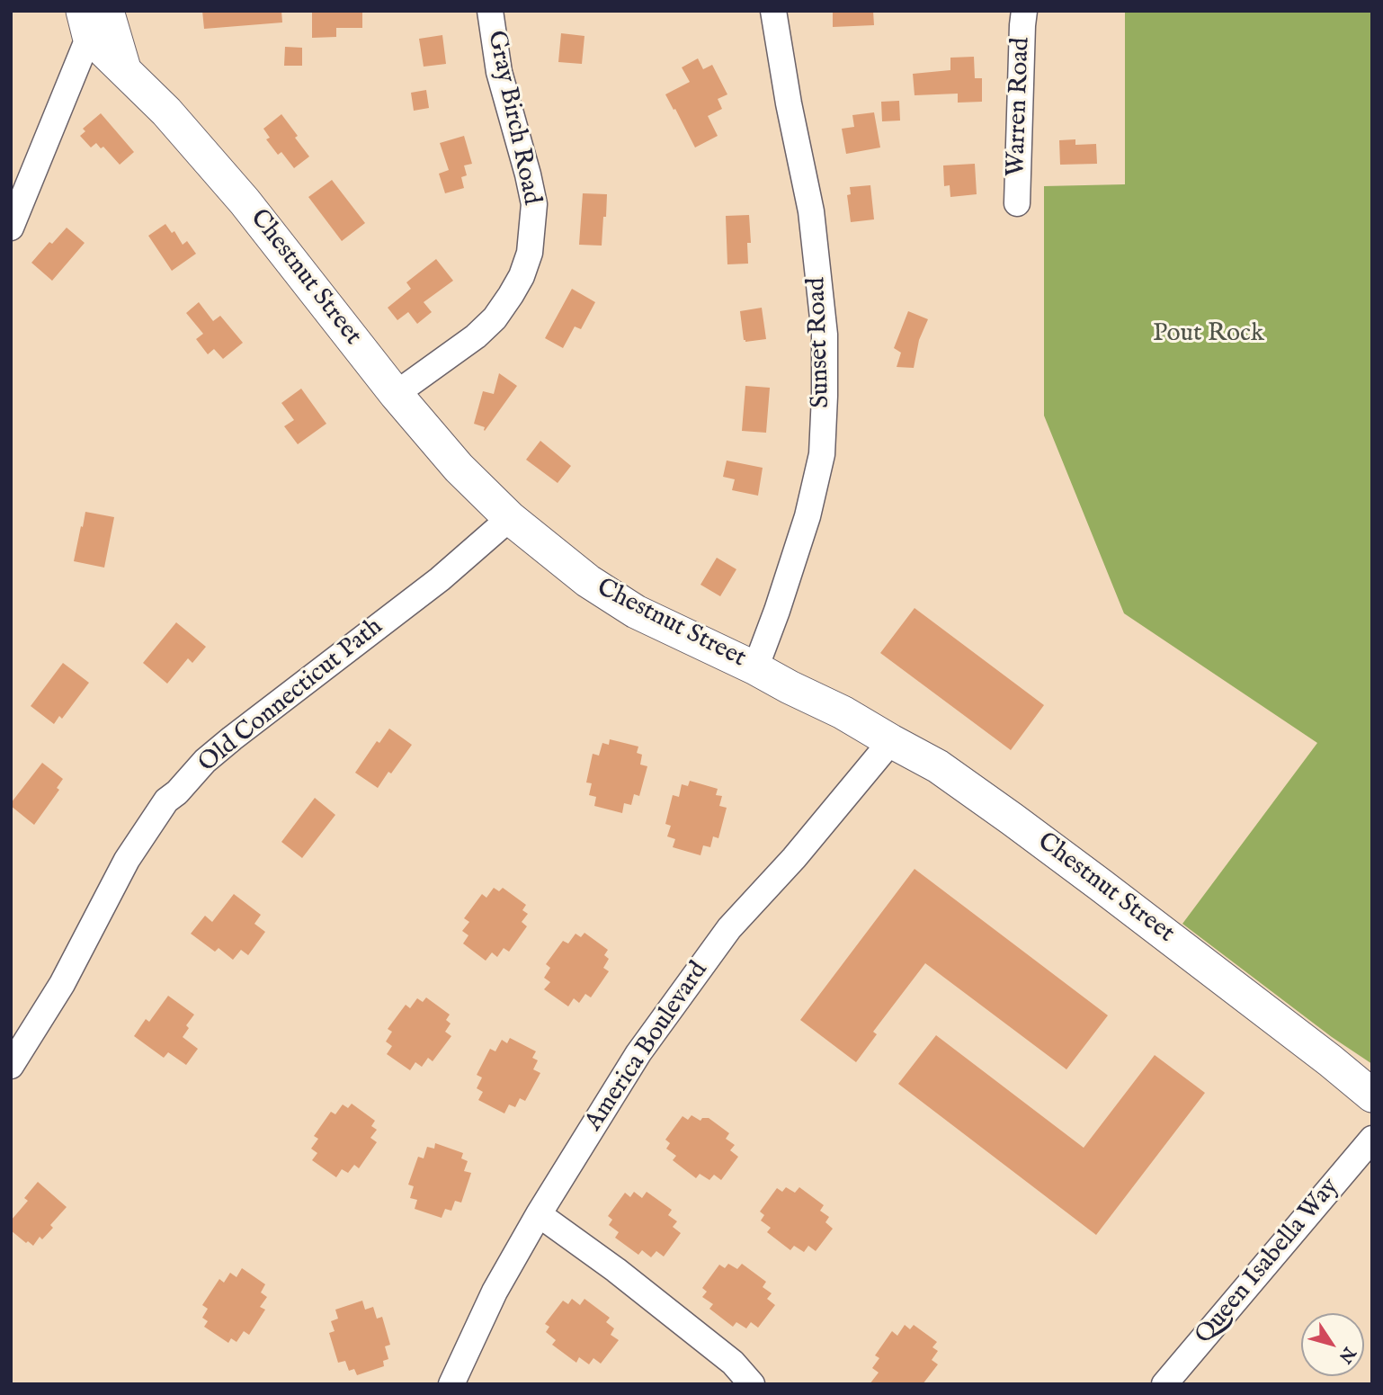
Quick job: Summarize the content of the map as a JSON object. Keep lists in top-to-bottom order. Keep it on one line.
{"streets":{"main road":["Chestnut Street"],"street":["Warren Road","Gray Birch Road","Sunset Road","Old Connecticut Path","America Boulevard","Queen Isabella Way"]},"crossings":[["Gray Birch Road","Chestnut Street"],["Chestnut Street","Sunset Road"],["Chestnut Street","Old Connecticut Path"],["Chestnut Street","America Boulevard"]],"parks":["Pout Rock"],"north":"bottom right"}
